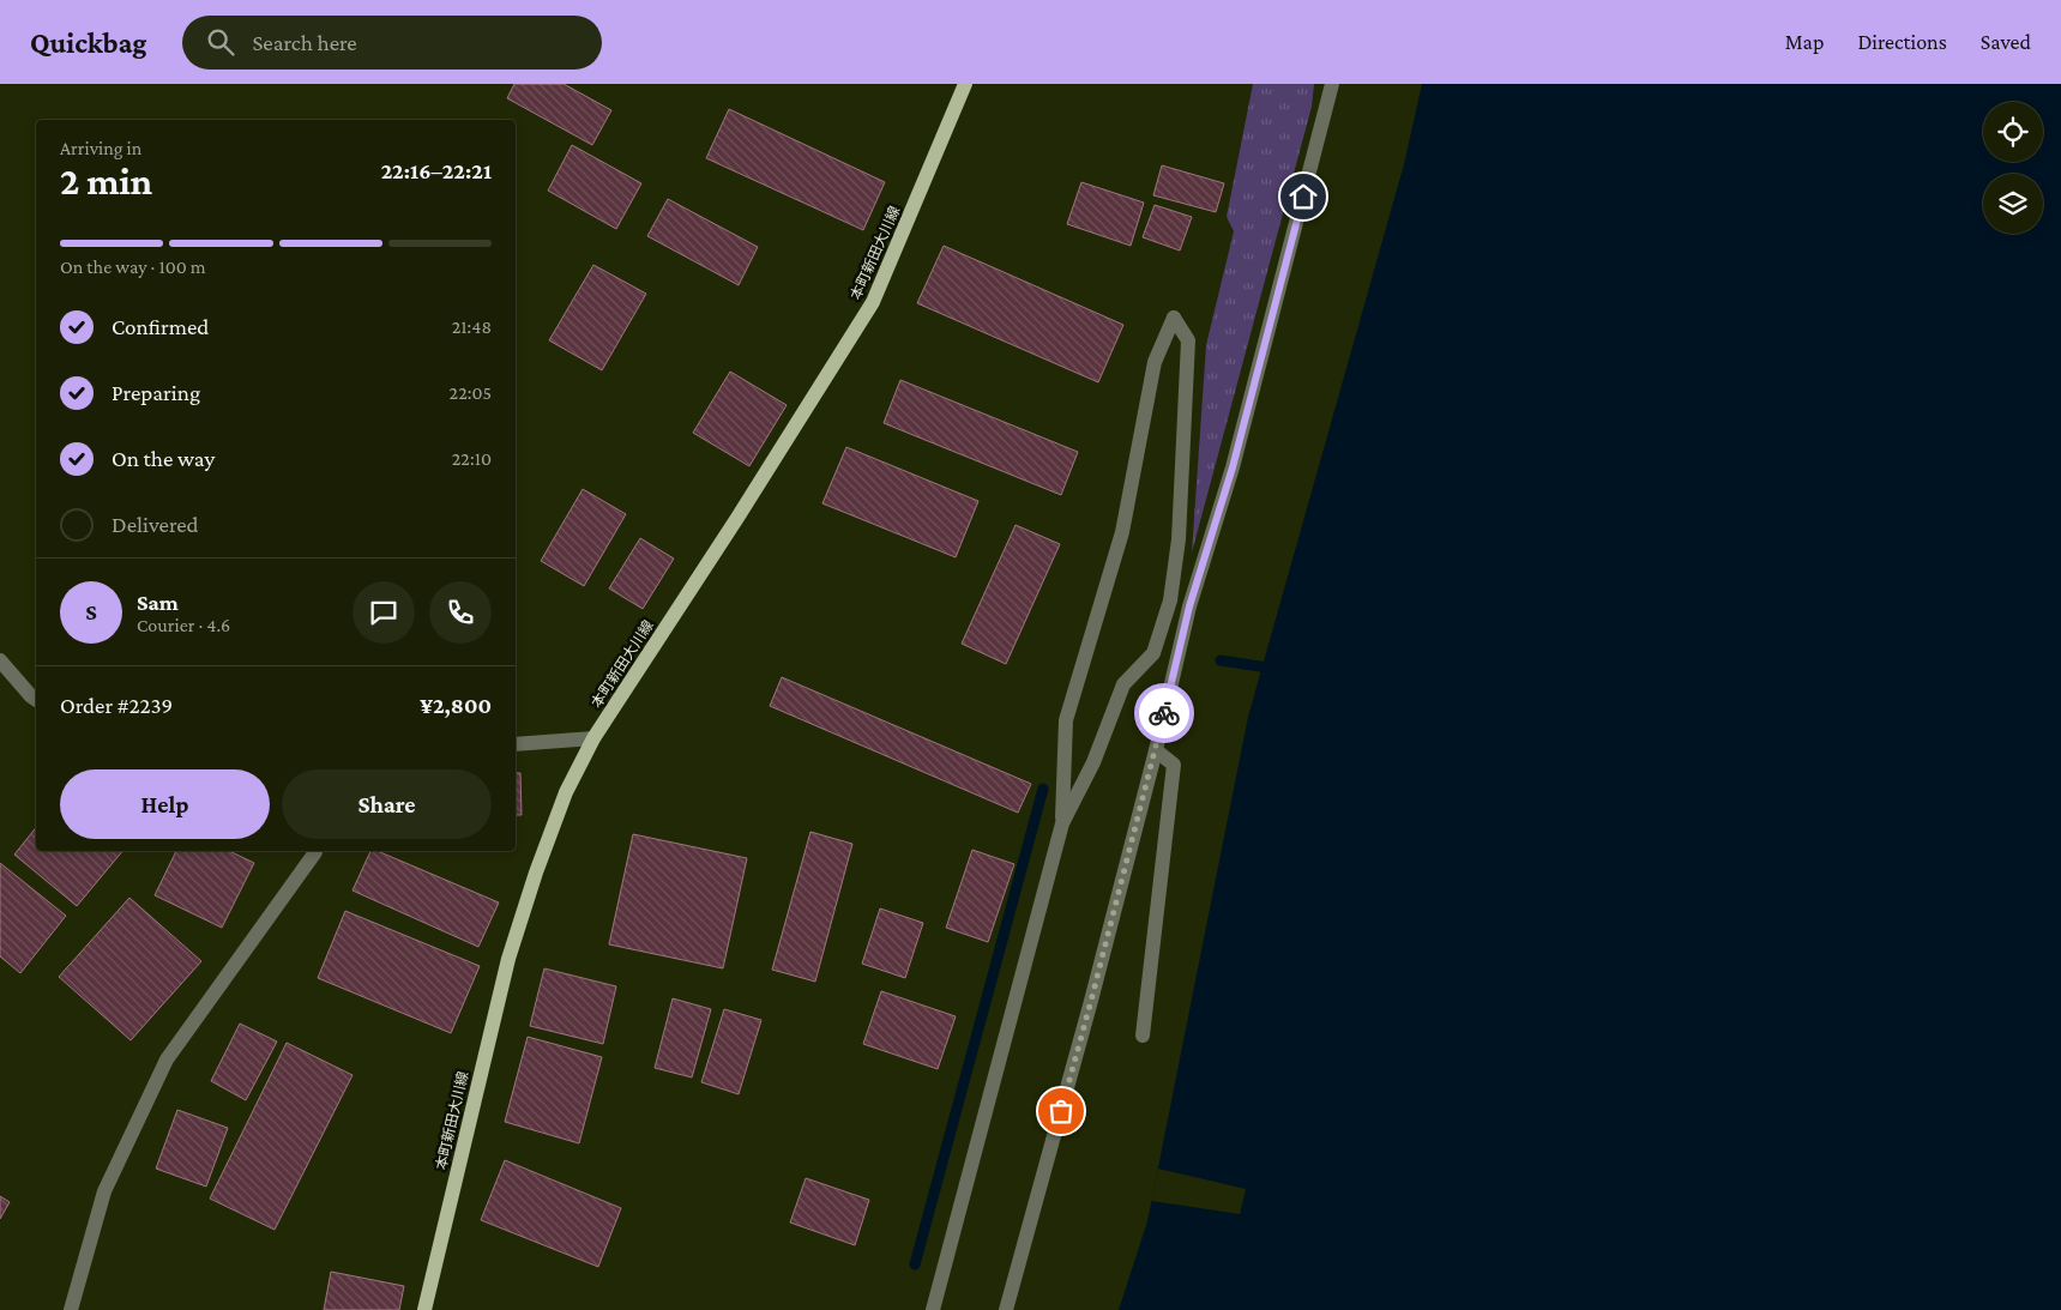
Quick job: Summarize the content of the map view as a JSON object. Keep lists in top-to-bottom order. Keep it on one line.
{"streets":{"main road":["本町新田大川線"]},"page":{"header":"Quickbag","search":"Search here","nav":["Map","Directions","Saved"],"heading":["2 min","Arriving in","22:16–22:21"],"panel":["Sam","Courier · 4.6","Order #2239","¥2,800"],"bar":"On the way · 100 m","list":[["Confirmed","21:48"],["Preparing","22:05"],["On the way","22:10"],"Delivered"],"round":"S","buttons":["Help","Share"]}}
